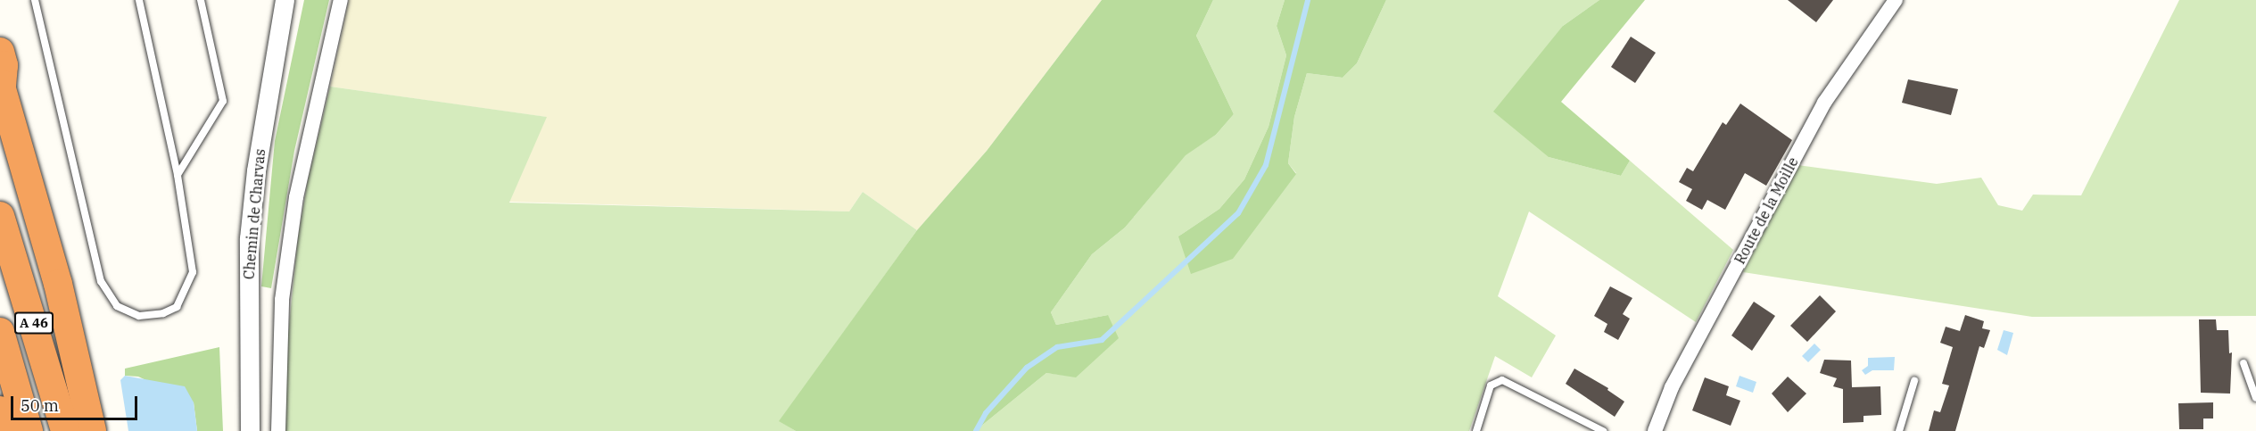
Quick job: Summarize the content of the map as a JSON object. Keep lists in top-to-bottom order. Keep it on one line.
{"streets":{"highway":["A 46"],"street":["Route de la Moille","Chemin de Charvas"]},"scale_bar":"50 m"}
